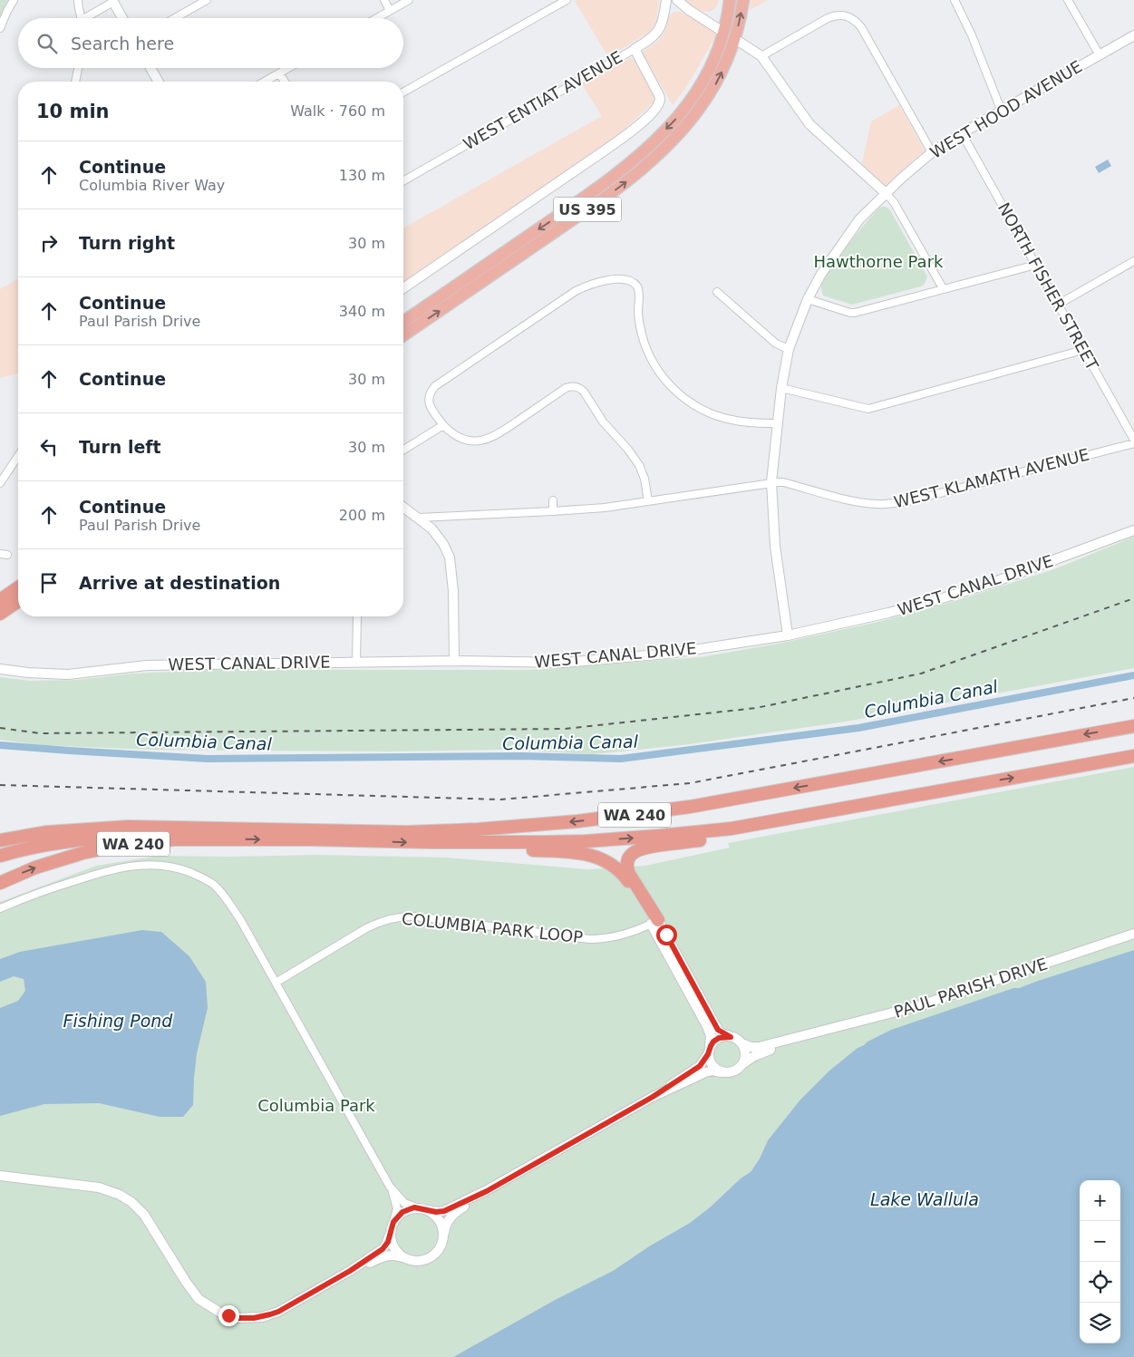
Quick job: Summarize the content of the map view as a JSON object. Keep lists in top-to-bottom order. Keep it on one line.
{"streets":{"highway":["US 395","WA 240"],"street":["WEST ENTIAT AVENUE","WEST HOOD AVENUE","NORTH FISHER STREET","WEST KLAMATH AVENUE","WEST CANAL DRIVE","COLUMBIA PARK LOOP","PAUL PARISH DRIVE"]},"crossings":[["WEST HOOD AVENUE","NORTH FISHER STREET"],["WEST HOOD AVENUE","WEST KLAMATH AVENUE"],["WEST HOOD AVENUE","WEST CANAL DRIVE"],["NORTH FISHER STREET","WEST KLAMATH AVENUE"]],"water":["Columbia Canal","Fishing Pond","Lake Wallula"],"parks":["Hawthorne Park","Columbia Park"],"page":{"search":"Search here","heading":["10 min","Walk · 760 m"],"list":[["Continue","Columbia River Way","130 m"],["Turn right","30 m"],["Continue","Paul Parish Drive","340 m"],["Continue","30 m"],["Turn left","30 m"],["Continue","Paul Parish Drive","200 m"],"Arrive at destination"],"map_buttons":["+","−"]}}
